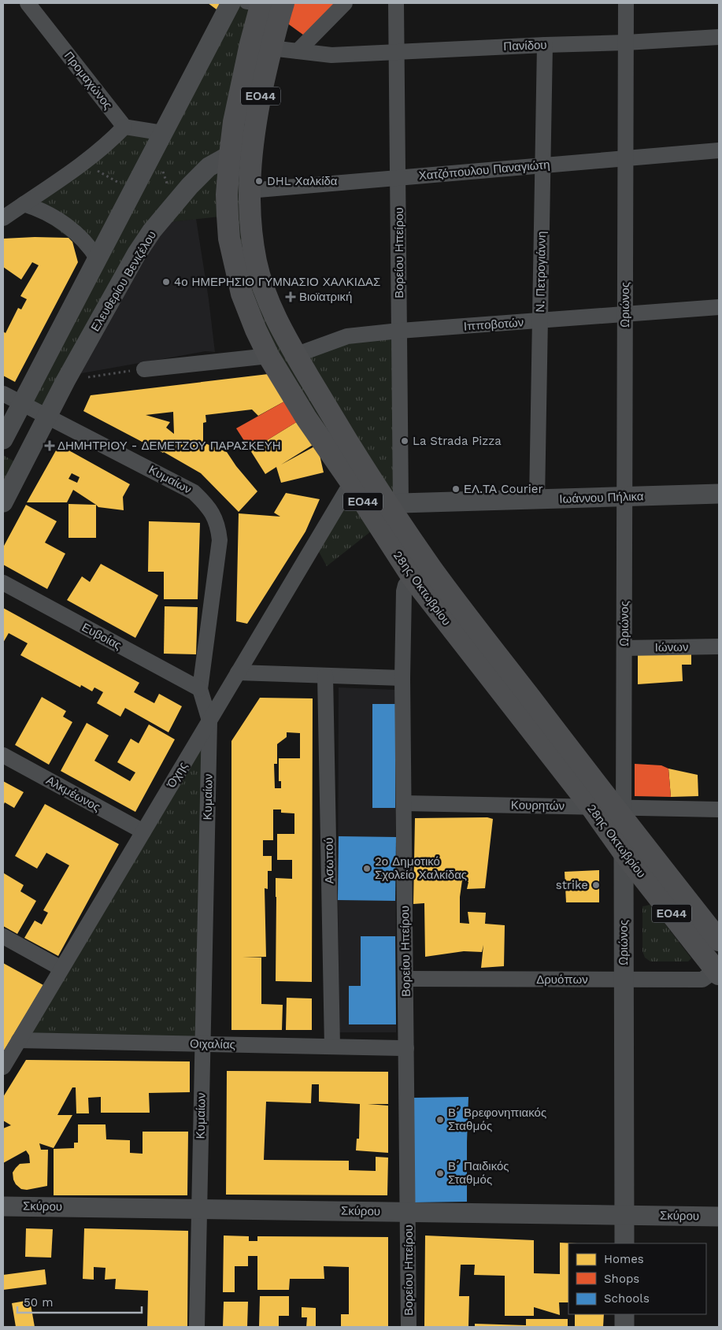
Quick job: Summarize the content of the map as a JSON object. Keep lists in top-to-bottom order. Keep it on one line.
{"streets":{"main road":["ΕΟ44","28ης Οκτωβρίου"],"street":["Πανίδου","Προμαχώνος","Χατζόπουλου Παναγιώτη","Βορείου Ηπείρου","Ν. Πετρογιάννη","Ελευθερίου Βενιζέλου","Ωριώνος","Ιπποβοτών","Κυμαίων","Ιωάννου Πήλικα","Ευβοίας","Ιώνων","Όχης","Αλκμέωνος","Κουρητών","Ασωπού","Δρυόπων","Οιχαλίας","Σκύρου"]},"crossings":[["Πανίδου","ΕΟ44"],["Πανίδου","Βορείου Ηπείρου"],["Πανίδου","Ν. Πετρογιάννη"],["Πανίδου","Ωριώνος"],["ΕΟ44","Χατζόπουλου Παναγιώτη"],["ΕΟ44","Ελευθερίου Βενιζέλου"],["ΕΟ44","28ης Οκτωβρίου"],["Χατζόπουλου Παναγιώτη","Βορείου Ηπείρου"],["Χατζόπουλου Παναγιώτη","Ν. Πετρογιάννη"],["Χατζόπουλου Παναγιώτη","Ωριώνος"],["Χατζόπουλου Παναγιώτη","28ης Οκτωβρίου"],["Βορείου Ηπείρου","Ιπποβοτών"],["Βορείου Ηπείρου","Ιωάννου Πήλικα"],["Βορείου Ηπείρου","28ης Οκτωβρίου"],["Βορείου Ηπείρου","Κουρητών"],["Βορείου Ηπείρου","Δρυόπων"],["Βορείου Ηπείρου","Οιχαλίας"],["Βορείου Ηπείρου","Σκύρου"],["Ν. Πετρογιάννη","Ιπποβοτών"],["Ν. Πετρογιάννη","Ιωάννου Πήλικα"],["Ελευθερίου Βενιζέλου","Κυμαίων"],["Ελευθερίου Βενιζέλου","28ης Οκτωβρίου"],["Ωριώνος","Ιπποβοτών"],["Ωριώνος","Ιωάννου Πήλικα"],["Ωριώνος","28ης Οκτωβρίου"],["Ωριώνος","Ιώνων"],["Ωριώνος","Κουρητών"],["Ωριώνος","Δρυόπων"],["Ωριώνος","Σκύρου"],["Ιπποβοτών","28ης Οκτωβρίου"],["Κυμαίων","Ευβοίας"],["Κυμαίων","Όχης"],["Κυμαίων","Οιχαλίας"],["Κυμαίων","Σκύρου"],["Ιωάννου Πήλικα","28ης Οκτωβρίου"],["28ης Οκτωβρίου","Όχης"],["28ης Οκτωβρίου","Κουρητών"],["28ης Οκτωβρίου","Δρυόπων"],["Όχης","Αλκμέωνος"],["Όχης","Οιχαλίας"],["Ασωπού","Οιχαλίας"]],"places":{"other":["DHL Χαλκίδα","4ο ΗΜΕΡΗΣΙΟ ΓΥΜΝΑΣΙΟ ΧΑΛΚΙΔΑΣ","La Strada Pizza","ΕΛ.ΤΑ Courier","2ο Δημοτικό Σχολείο Χαλκίδας","strike","Β΄ Βρεφονηπιακός Σταθμός","Β΄ Παιδικός Σταθμός"],"health":["Βιοϊατρική","ΔΗΜΗΤΡΙΟΥ - ΔΕΜΕΤΖΟΥ ΠΑΡΑΣΚΕΥΗ"]},"legend":["Homes","Shops","Schools"],"scale_bar":"50 m"}
